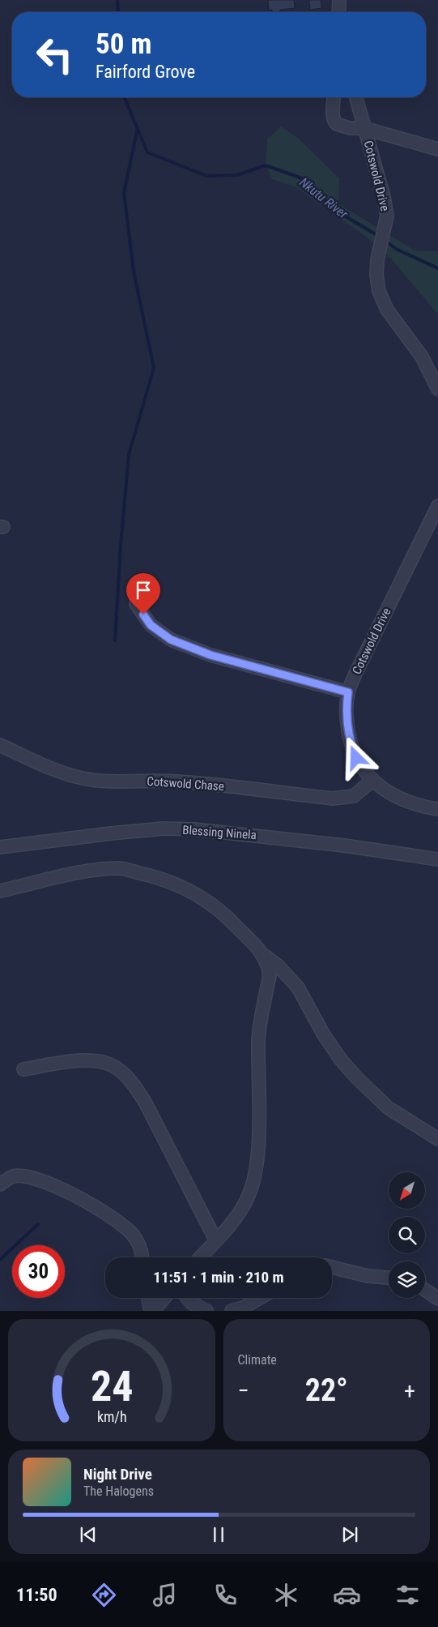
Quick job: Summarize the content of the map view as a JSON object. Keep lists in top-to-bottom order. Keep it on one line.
{"streets":{"street":["Cotswold Drive","Cotswold Chase","Blessing Ninela"]},"crossings":[["Cotswold Drive","Cotswold Chase"]],"water":["Nkutu River"],"north":"bottom left","page":{"turn":["50 m","Fairford Grove"],"limit":"30","trip":"11:51 · 1 min · 210 m","tile":"Climate","heat":["−","22°","+"],"song":["Night Drive","The Halogens"],"tabs":"11:50","gauge":["24","km/h"]}}
